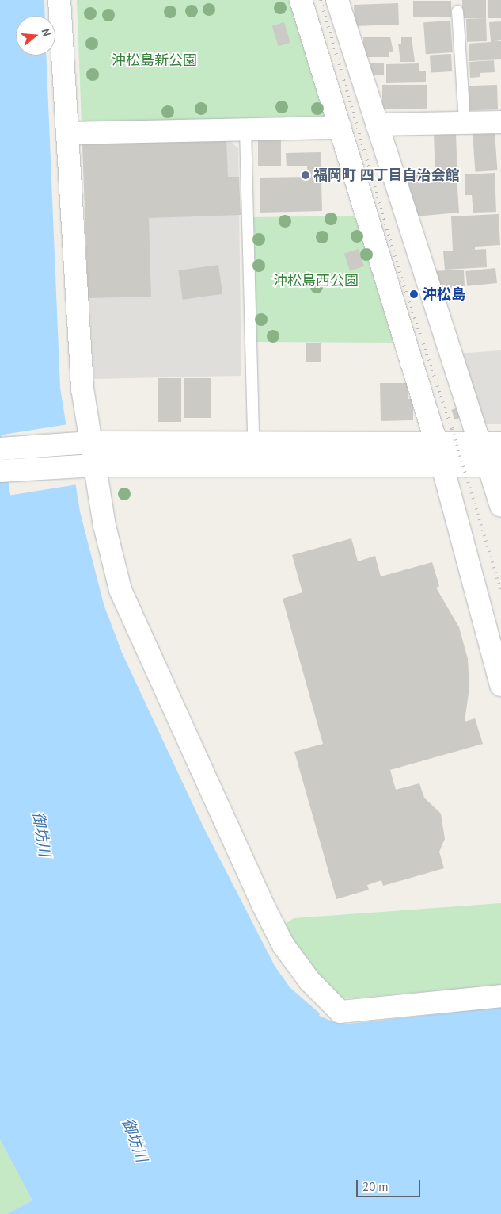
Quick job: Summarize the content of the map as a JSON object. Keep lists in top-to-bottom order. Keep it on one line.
{"water":["御坊川"],"parks":["沖松島新公園","沖松島西公園"],"places":["福岡町 四丁目自治会館","沖松島"],"scale_bar":"20 m","north":"right"}
